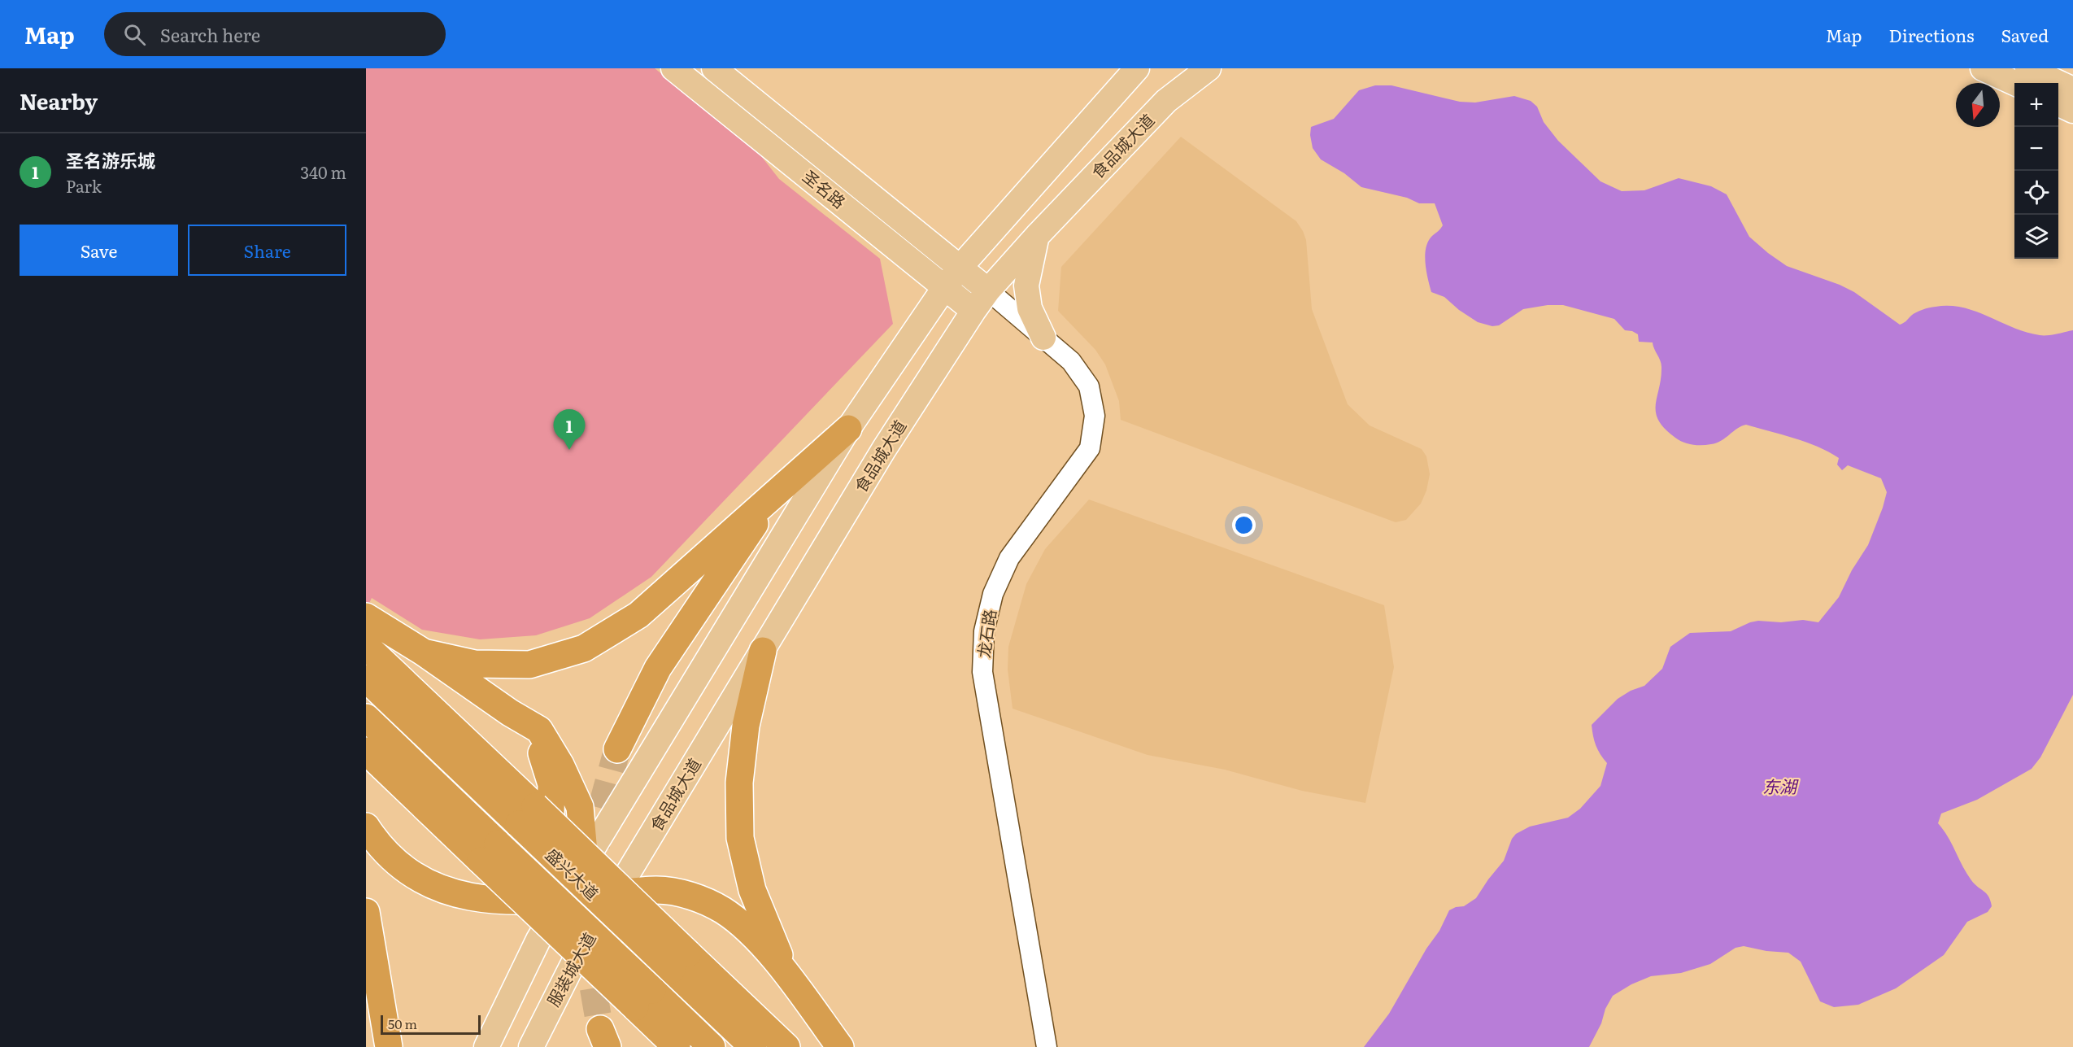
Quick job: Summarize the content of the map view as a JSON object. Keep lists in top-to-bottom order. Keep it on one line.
{"streets":{"highway":["盛兴大道"],"main road":["食品城大道","圣名路","服装城大道"],"street":["龙石路"]},"crossings":[["食品城大道","圣名路"],["食品城大道","龙石路"],["食品城大道","服装城大道"],["圣名路","龙石路"]],"water":["东湖"],"scale_bar":"50 m","north":"bottom","page":{"header":"Map","search":"Search here","nav":["Map","Directions","Saved"],"heading":"Nearby","map_buttons":["+","−"],"list":[{"mark":"1","name":"圣名游乐城","note":"Park","value":"340 m"}],"buttons":["Save","Share"],"pins":"1","scale":"50 m"}}
